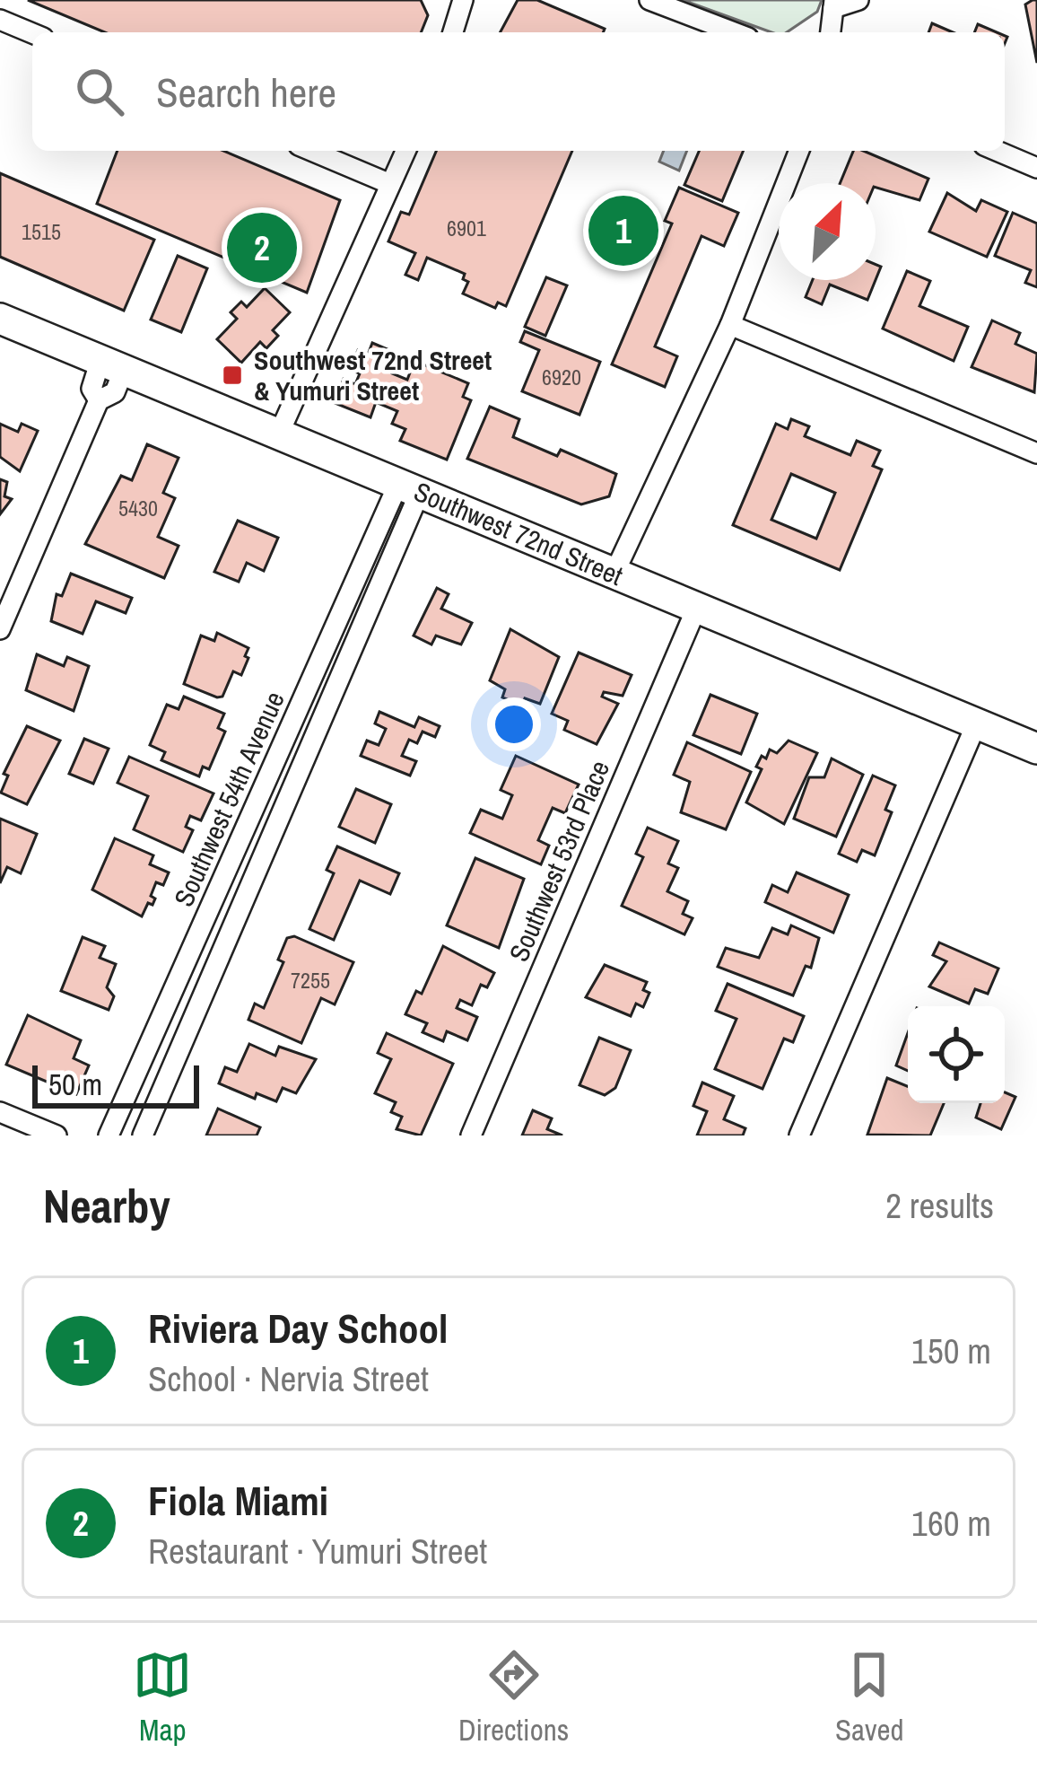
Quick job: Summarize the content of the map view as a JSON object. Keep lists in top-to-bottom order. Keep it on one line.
{"streets":{"main road":["Southwest 72nd Street"],"street":["Southwest 54th Avenue","Southwest 53rd Place"]},"crossings":[["Southwest 72nd Street","Southwest 54th Avenue"],["Southwest 72nd Street","Southwest 53rd Place"]],"places":{"transit":["Southwest 72nd Street & Yumuri Street"]},"house_numbers":["6901","1515","6920","5430","7255"],"scale_bar":"50 m","north":"top right","page":{"search":"Search here","pins":["1","2"],"scale":"50 m","heading":["Nearby","2 results"],"list":[{"mark":"1","name":"Riviera Day School","note":"School · Nervia Street","value":"150 m"},{"mark":"2","name":"Fiola Miami","note":"Restaurant · Yumuri Street","value":"160 m"}],"nav":["Map","Directions","Saved"]}}
